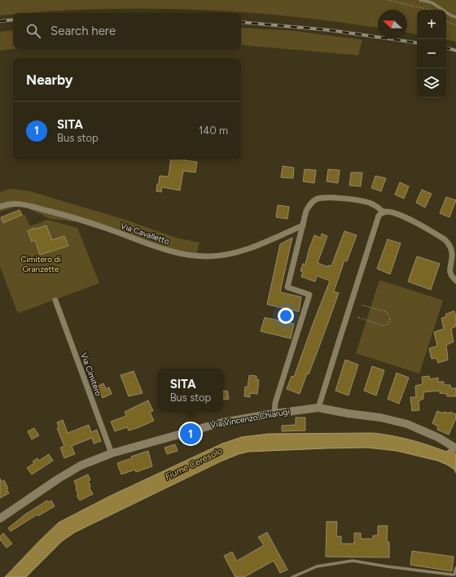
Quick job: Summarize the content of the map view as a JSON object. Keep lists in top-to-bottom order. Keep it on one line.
{"streets":{"street":["Via Cavalletto","Via Cimitero","Via Vincenzo Chiarugi"]},"crossings":[["Via Cimitero","Via Vincenzo Chiarugi"]],"water":["Fiume Ceresolo"],"parks":["Cimitero di Granzette"],"north":"left","page":{"map_buttons":["+","−"],"search":"Search here","heading":"Nearby","list":[{"mark":"1","name":"SITA","note":"Bus stop","value":"140 m"}],"popup":["SITA","Bus stop"],"pins":"1"}}
